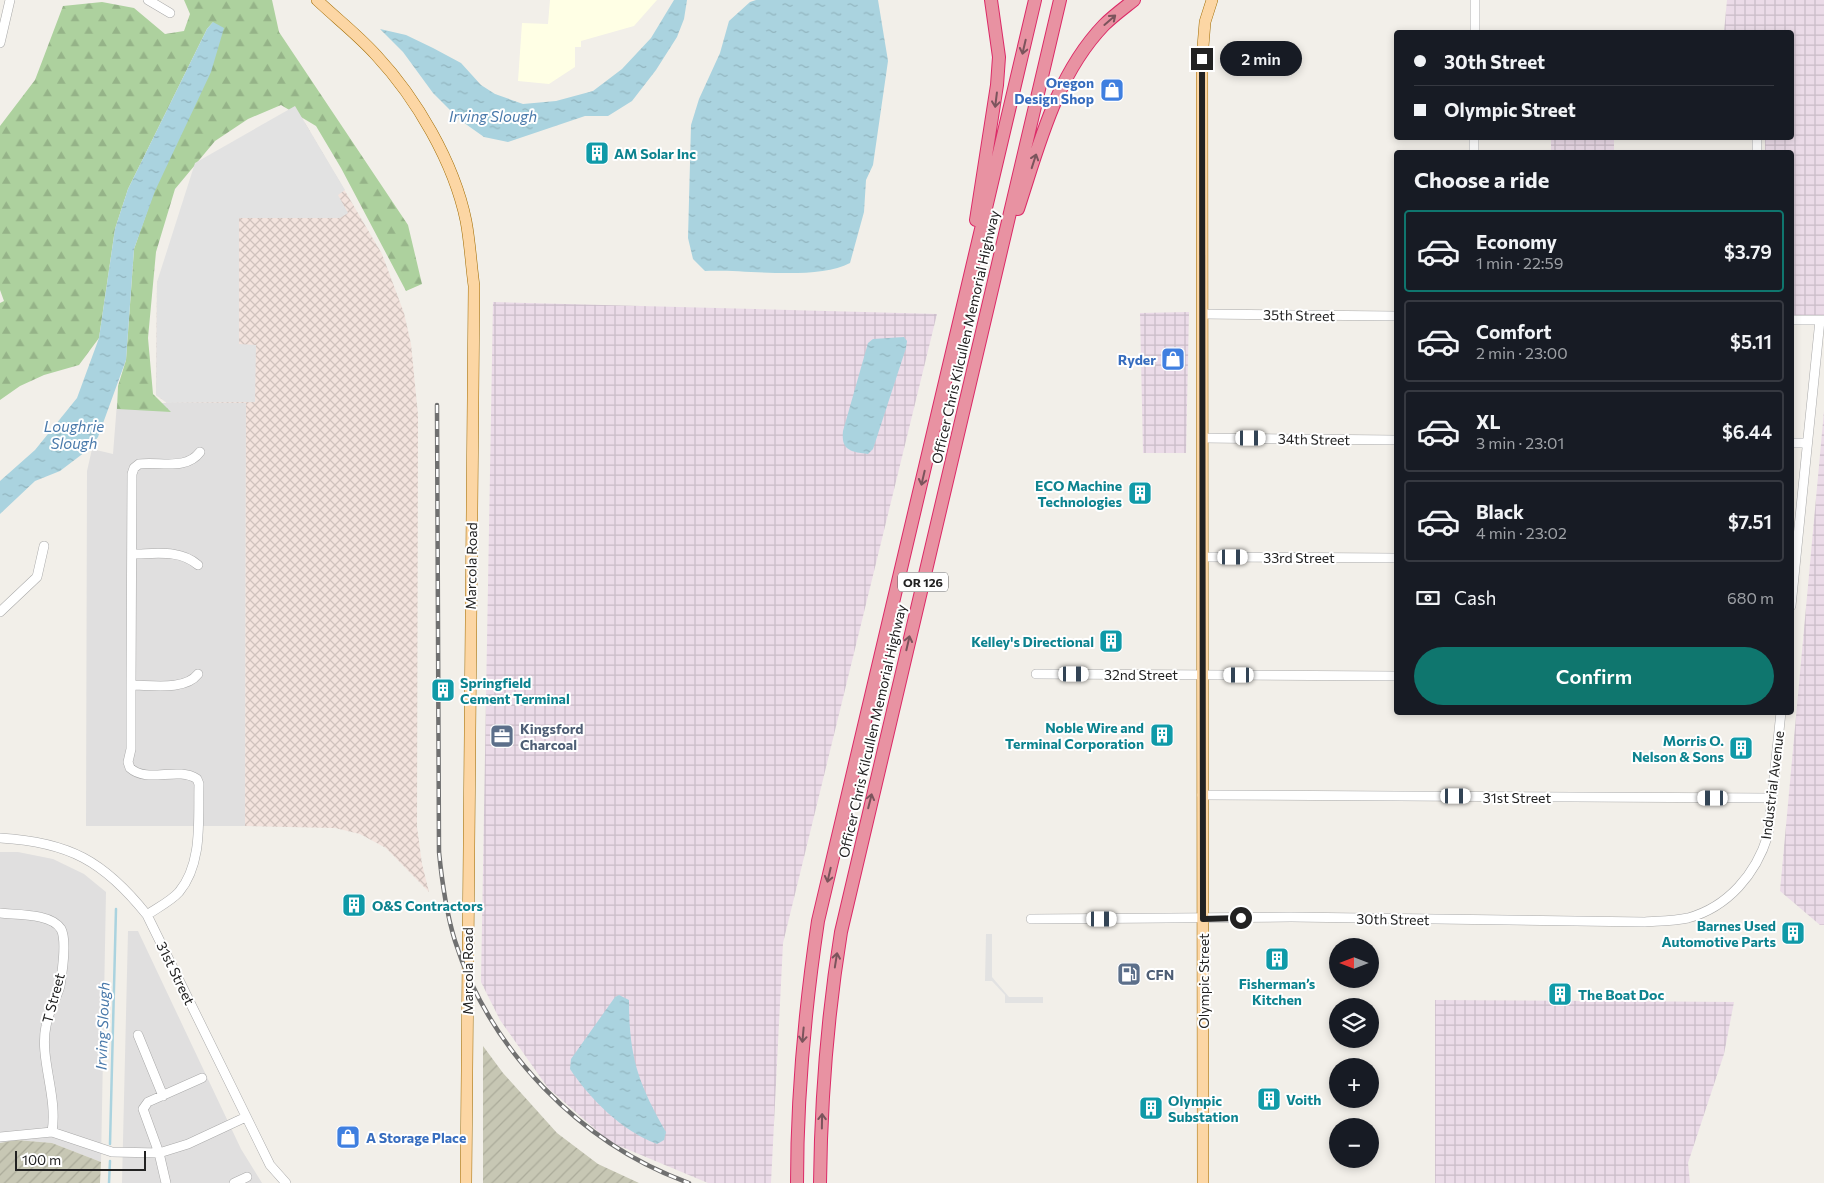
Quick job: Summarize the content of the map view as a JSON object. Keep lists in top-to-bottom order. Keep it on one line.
{"streets":{"highway":["Officer Chris Kilcullen Memorial Highway","OR 126"],"main road":["Marcola Road","Olympic Street"],"street":["35th Street","34th Street","33rd Street","32nd Street","Industrial Avenue","31st Street","30th Street","T Street"]},"crossings":[["35th Street","Olympic Street"],["34th Street","Olympic Street"],["33rd Street","Olympic Street"],["32nd Street","Olympic Street"],["Industrial Avenue","31st Street"],["Industrial Avenue","30th Street"],["31st Street","Olympic Street"],["30th Street","Olympic Street"]],"water":["Irving Slough","Loughrie Slough"],"places":{"shop":["Oregon Design Shop","Ryder","A Storage Place"],"building":["AM Solar Inc","ECO Machine Technologies","Kelley's Directional","Springfield Cement Terminal","Noble Wire and Terminal Corporation","Morris O. Nelson & Sons","O&S Contractors","Barnes Used Automotive Parts","Fisherman’s Kitchen","The Boat Doc","Voith","Olympic Substation"],"office":["Kingsford Charcoal"],"fuel station":["CFN"]},"scale_bar":"100 m","north":"left","page":{"banner":["30th Street","Olympic Street"],"bubble":"2 min","heading":"Choose a ride","list":[{"name":"Economy","note":"1 min · 22:59","value":"$3.79"},{"name":"Comfort","note":"2 min · 23:00","value":"$5.11"},{"name":"XL","note":"3 min · 23:01","value":"$6.44"},{"name":"Black","note":"4 min · 23:02","value":"$7.51"}],"pay":["Cash","680 m"],"buttons":"Confirm","map_buttons":["+","−"],"scale":"100 m"}}
